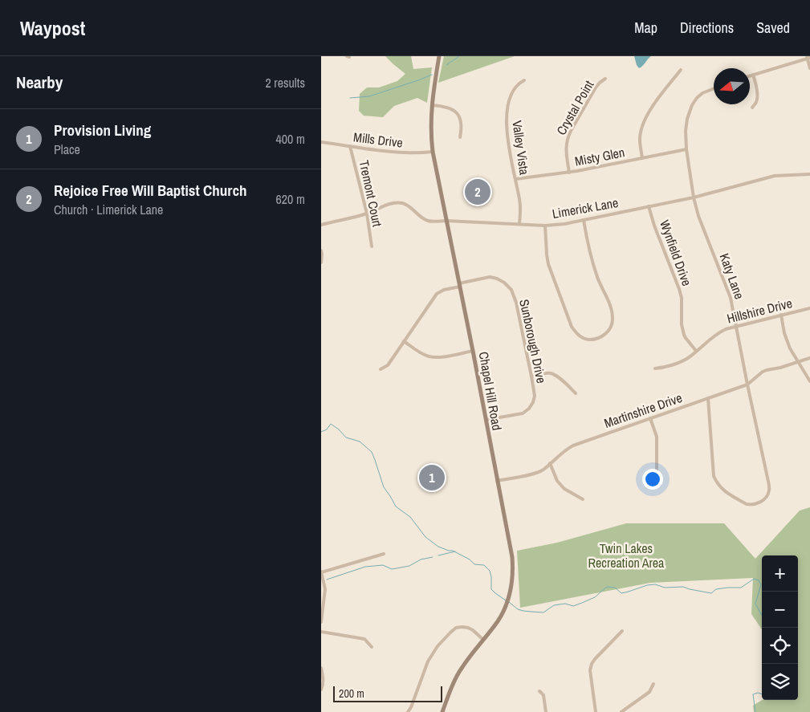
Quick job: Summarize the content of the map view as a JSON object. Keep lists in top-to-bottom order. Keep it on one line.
{"streets":{"street":["Crystal Point","Mills Drive","Valley Vista","Misty Glen","Tremont Court","Limerick Lane","Wynfield Drive","Katy Lane","Hillshire Drive","Sunborough Drive","Chapel Hill Road","Martinshire Drive"]},"crossings":[["Crystal Point","Misty Glen"],["Mills Drive","Tremont Court"],["Mills Drive","Chapel Hill Road"],["Valley Vista","Misty Glen"],["Valley Vista","Limerick Lane"],["Misty Glen","Katy Lane"],["Tremont Court","Limerick Lane"],["Limerick Lane","Wynfield Drive"],["Limerick Lane","Katy Lane"],["Limerick Lane","Chapel Hill Road"],["Wynfield Drive","Hillshire Drive"],["Katy Lane","Hillshire Drive"],["Katy Lane","Martinshire Drive"],["Sunborough Drive","Chapel Hill Road"],["Chapel Hill Road","Martinshire Drive"]],"parks":["Twin Lakes Recreation Area"],"scale_bar":"200 m","north":"left","page":{"header":"Waypost","nav":["Map","Directions","Saved"],"heading":["Nearby","2 results"],"list":[{"mark":"1","name":"Provision Living","note":"Place","value":"400 m"},{"mark":"2","name":"Rejoice Free Will Baptist Church","note":"Church · Limerick Lane","value":"620 m"}],"pins":["2","1"],"map_buttons":["+","−"],"scale":"200 m"}}
